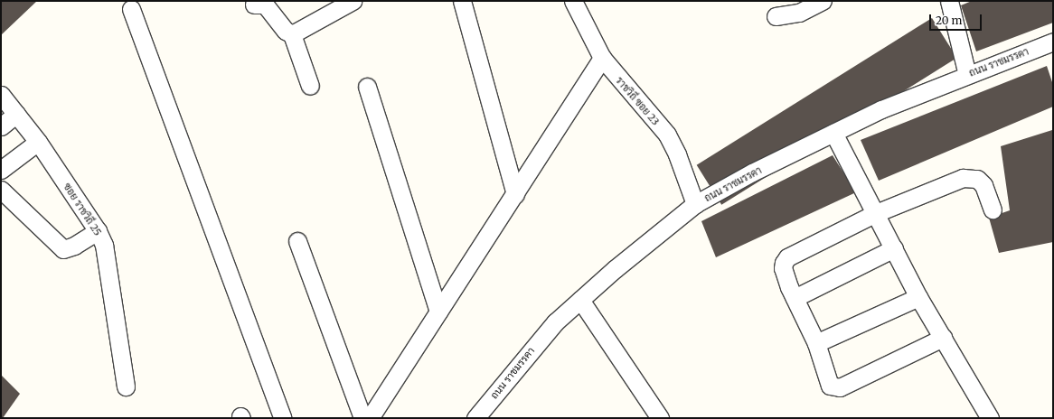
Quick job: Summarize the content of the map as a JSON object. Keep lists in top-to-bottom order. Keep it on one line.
{"streets":{"street":["ถนน ราชมรรคา","ราชวิถี ซอย 23","ซอย ราชวิถี 25"]},"crossings":[["ถนน ราชมรรคา","ราชวิถี ซอย 23"]],"scale_bar":"20 m"}
